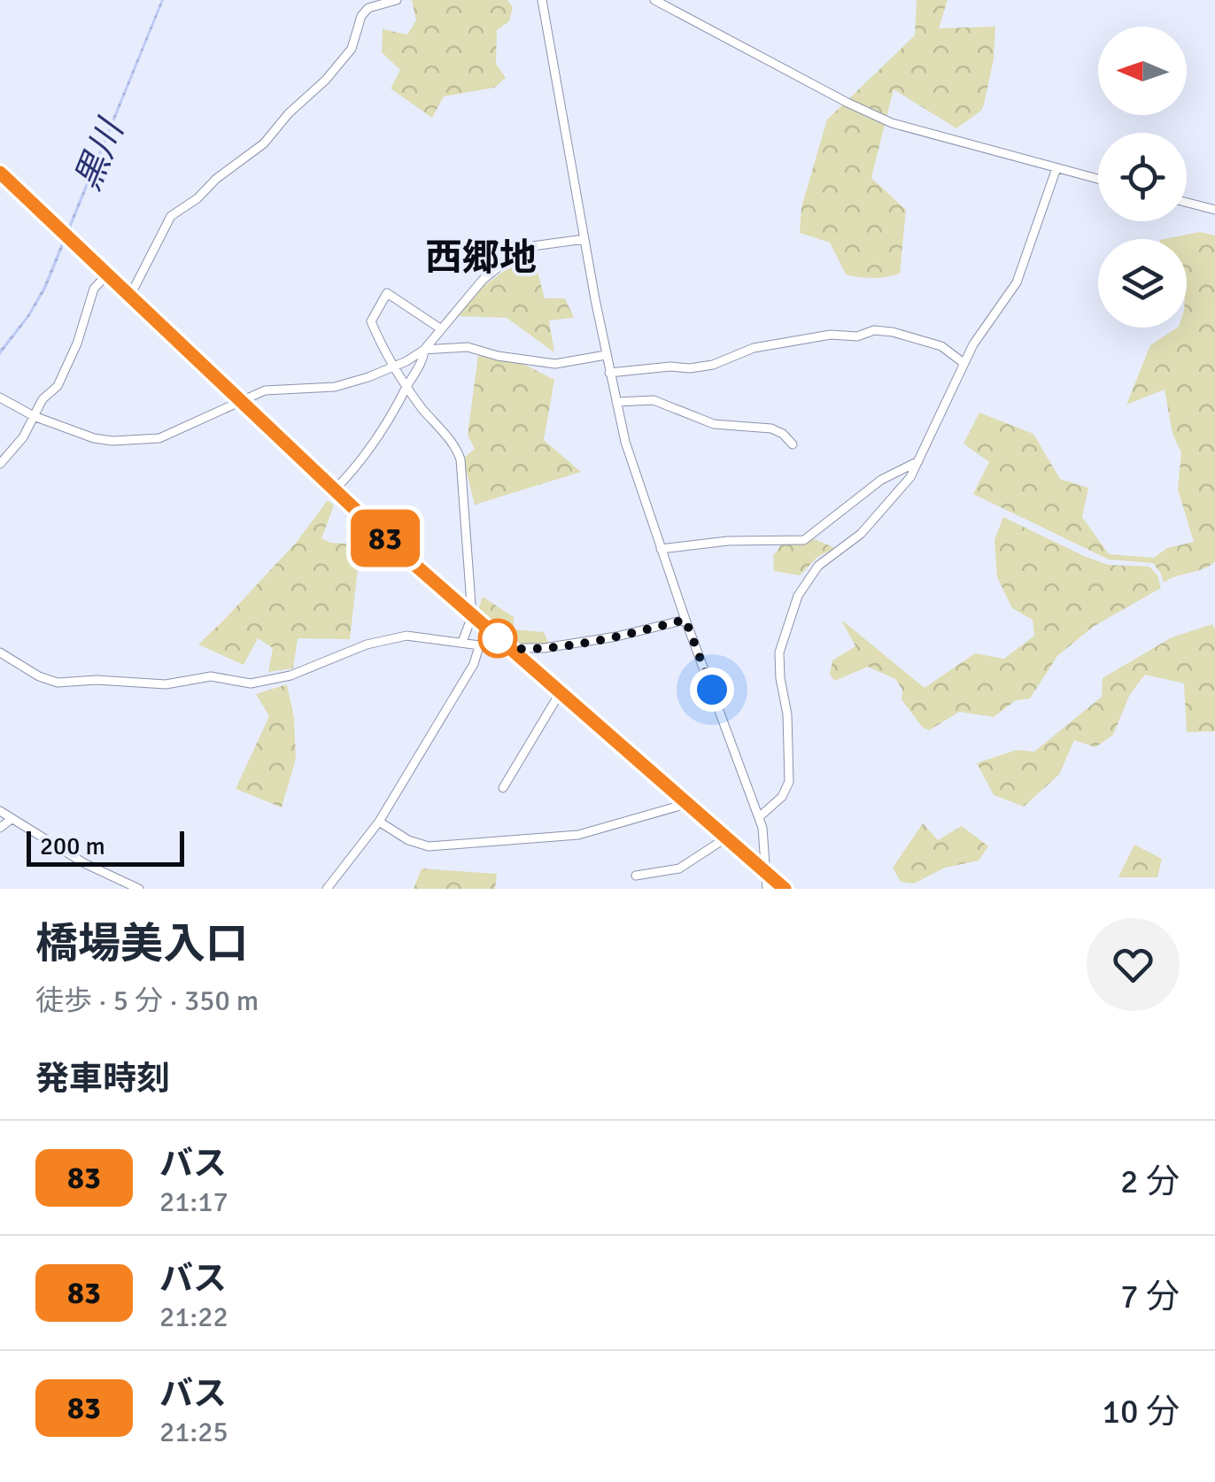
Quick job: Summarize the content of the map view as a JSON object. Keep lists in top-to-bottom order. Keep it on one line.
{"districts":["西郷地"],"water":["黒川"],"lines":["bus line 83"],"scale_bar":"200 m","north":"left","page":{"on_map":"83","scale":"200 m","heading":[["橋場美入口","徒歩 · 5 分 · 350 m"],"発車時刻"],"list":[{"mark":"83","name":"バス","note":"21:17","value":"2 分"},{"mark":"83","name":"バス","note":"21:22","value":"7 分"},{"mark":"83","name":"バス","note":"21:25","value":"10 分"}]}}
